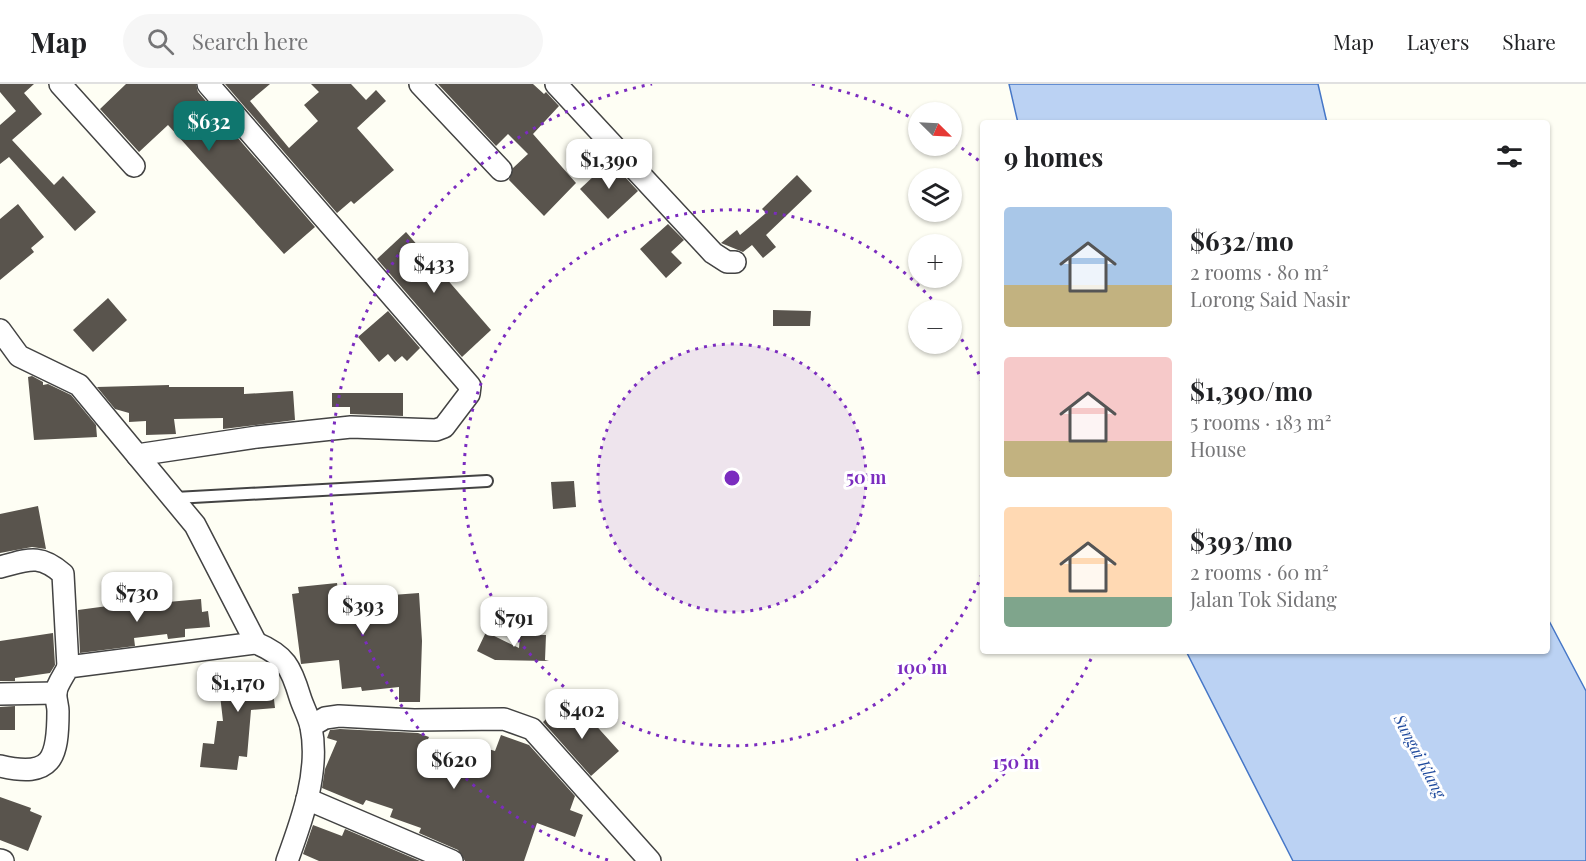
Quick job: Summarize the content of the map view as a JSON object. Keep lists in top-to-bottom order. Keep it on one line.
{"water":["Sungai Klang"],"north":"bottom right","page":{"header":"Map","search":"Search here","nav":["Map","Layers","Share"],"price":["$632","$1,390","$433","$730","$393","$791","$1,170","$402","$620"],"map_buttons":["+","−"],"heading":"9 homes","list":[{"name":"$632/mo","note":"2 rooms · 80 m² · Lorong Said Nasir"},{"name":"$1,390/mo","note":"5 rooms · 183 m² · House"},{"name":"$393/mo","note":"2 rooms · 60 m² · Jalan Tok Sidang"}]},"rings":["50 m","100 m","150 m"]}
